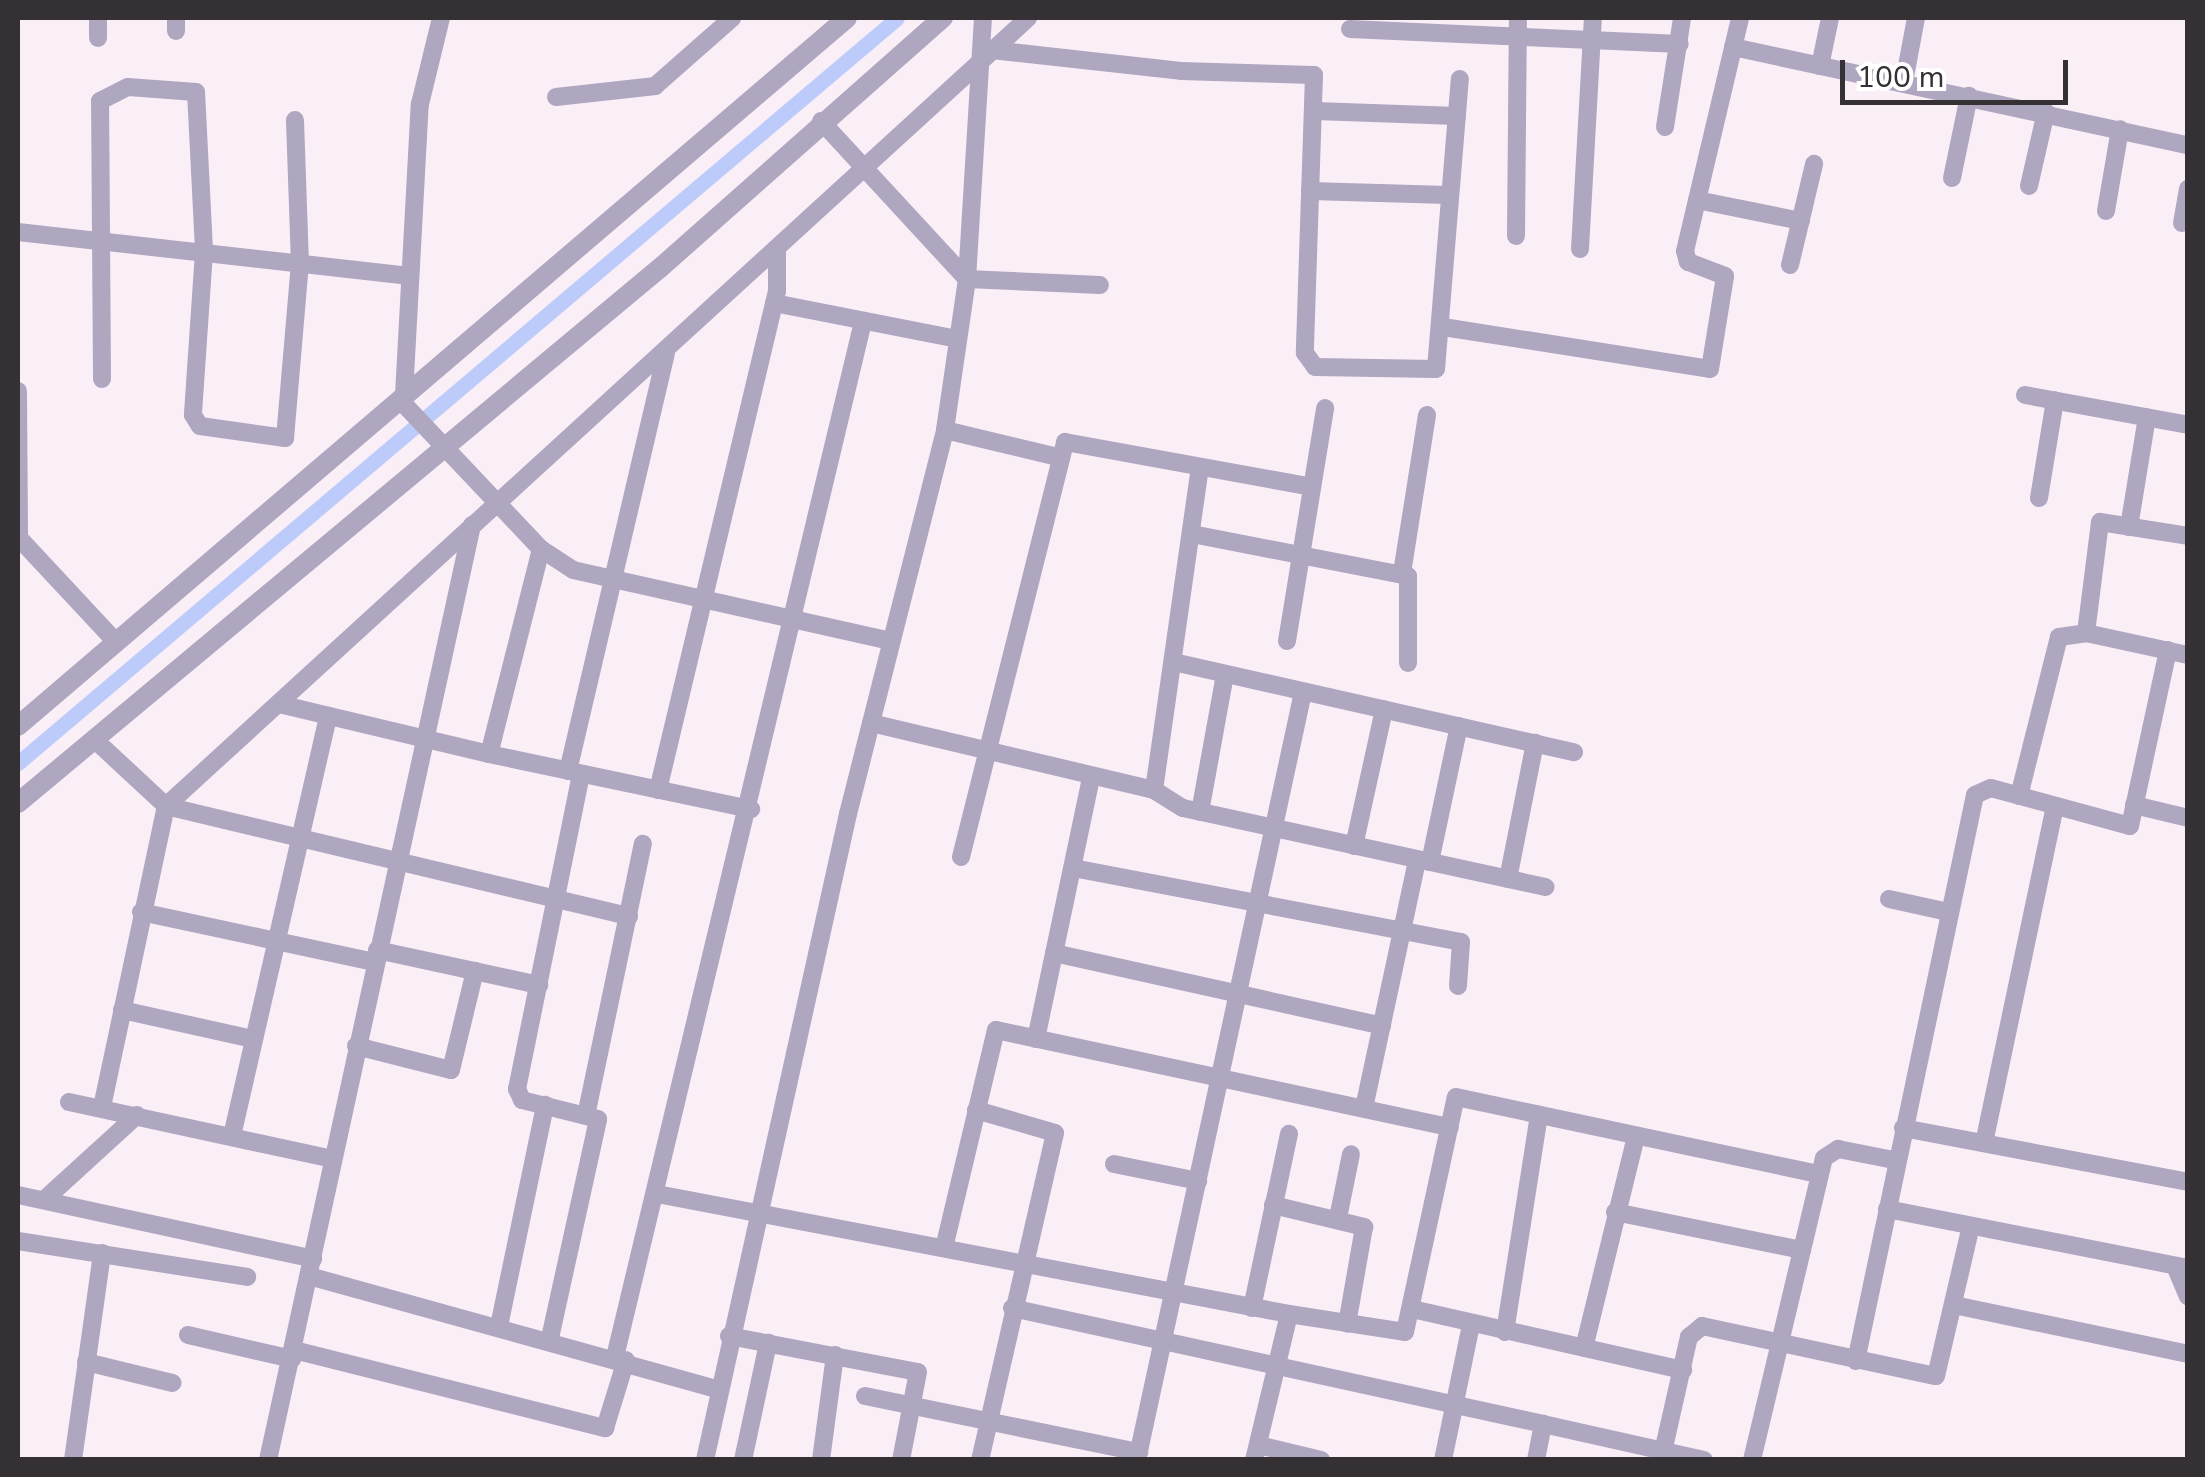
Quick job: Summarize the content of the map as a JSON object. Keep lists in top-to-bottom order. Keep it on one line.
{"scale_bar":"100 m"}
